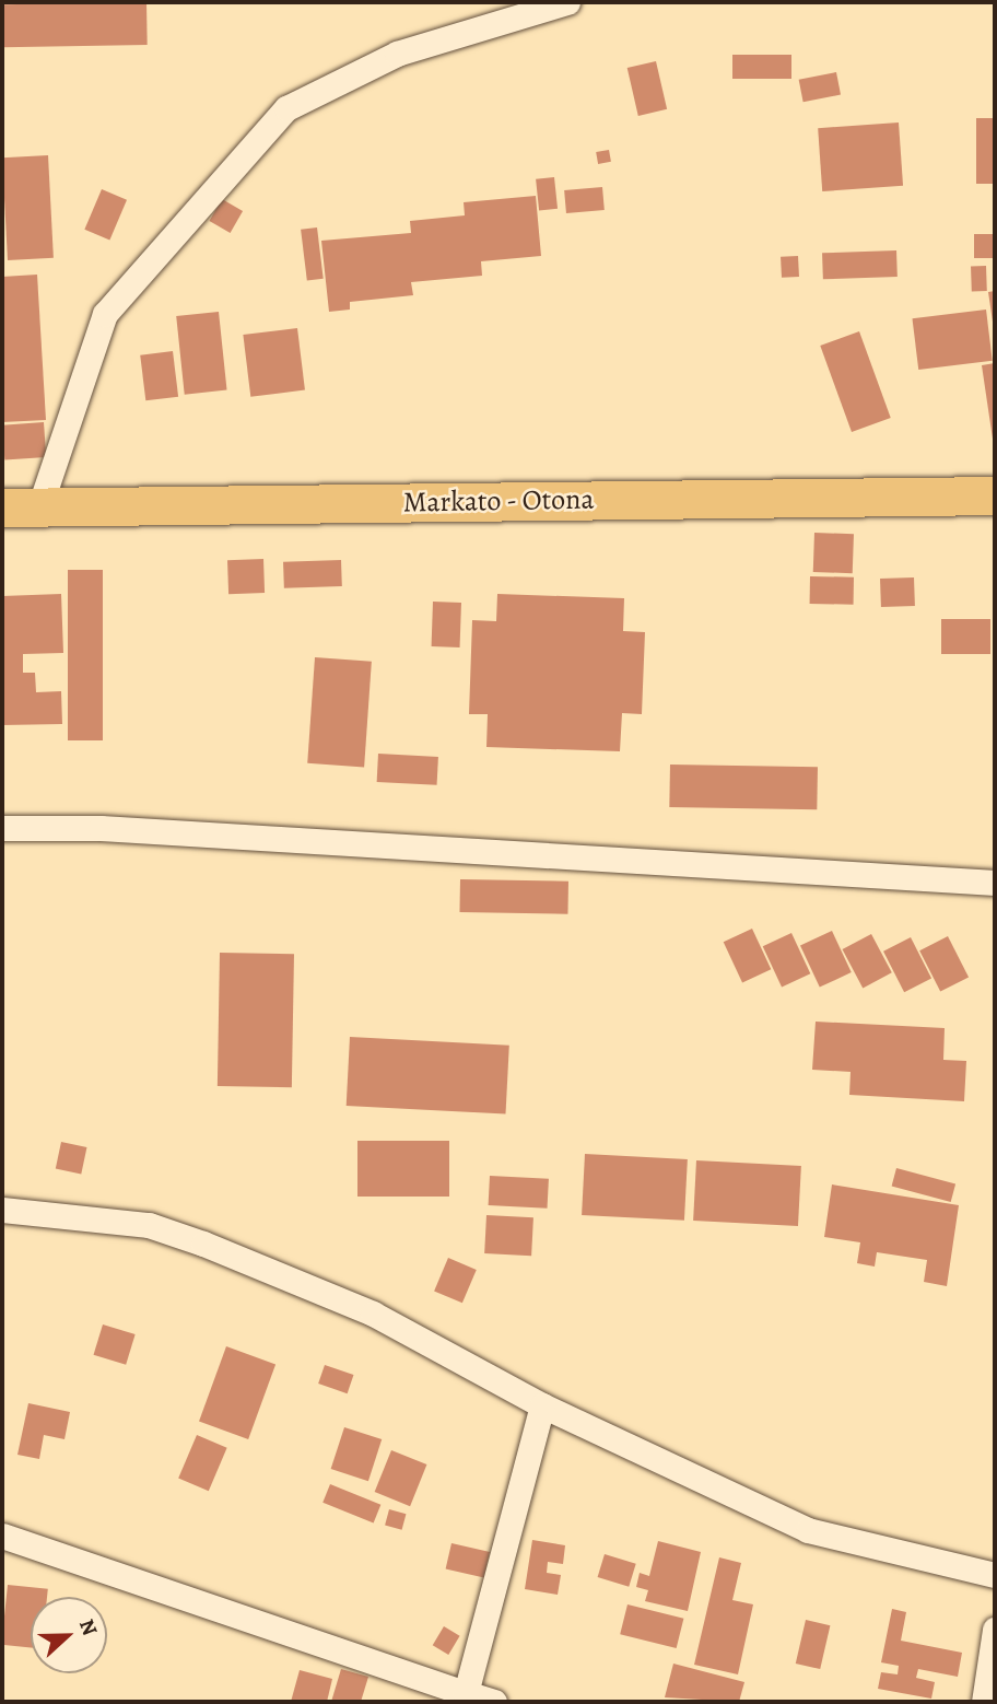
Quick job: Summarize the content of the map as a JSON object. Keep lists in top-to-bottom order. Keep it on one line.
{"streets":{"main road":["Markato - Otona"]},"north":"right"}
